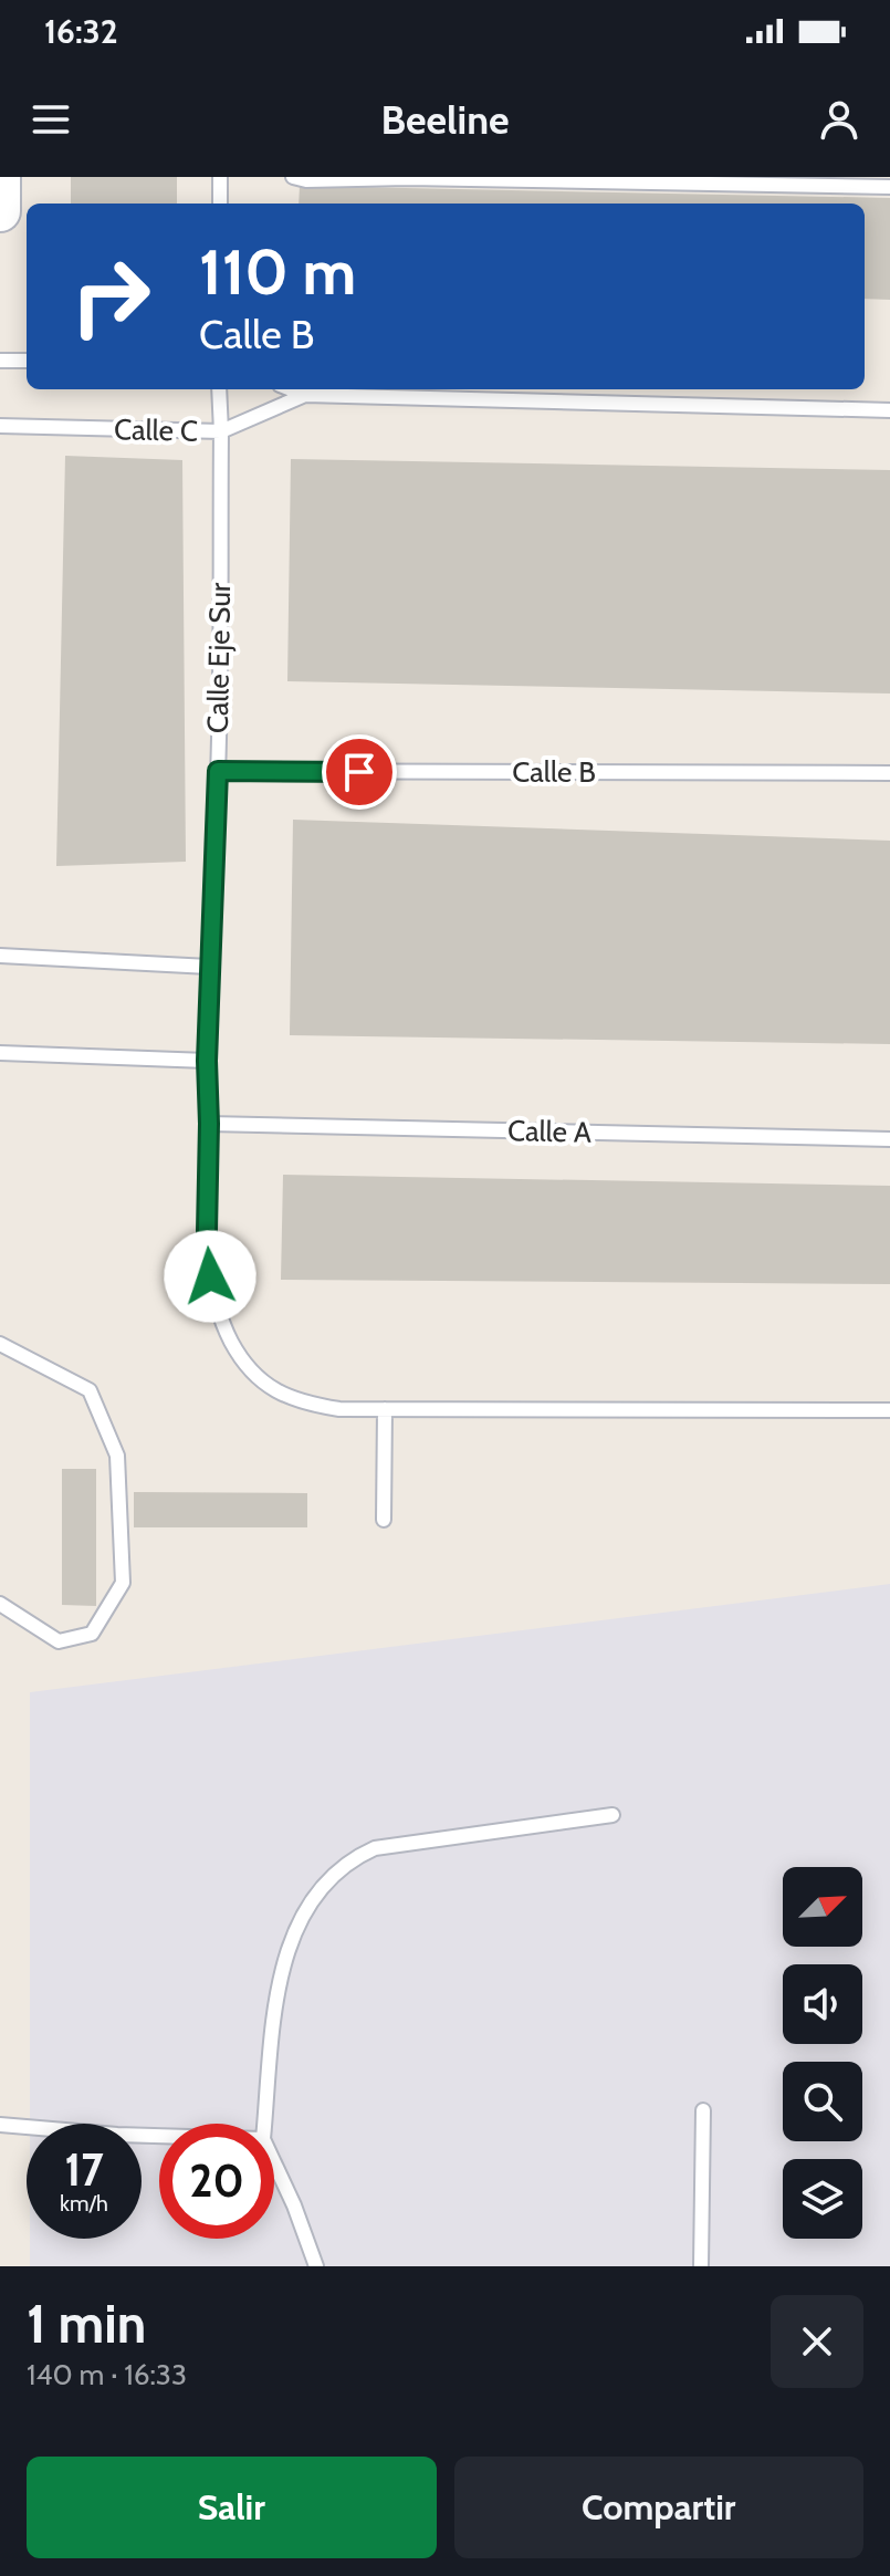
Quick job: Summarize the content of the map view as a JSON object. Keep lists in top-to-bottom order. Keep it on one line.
{"streets":{"lane":["Calle C","Calle Eje Sur","Calle B","Calle A"]},"crossings":[["Calle C","Calle Eje Sur"],["Calle Eje Sur","Calle B"],["Calle Eje Sur","Calle A"]],"north":"top right","page":{"status":"16:32","header":"Beeline","turn":["110 m","Calle B"],"speed":"17 km/h","limit":"20","heading":["1 min","140 m · 16:33"],"buttons":["Salir","Compartir"]}}
